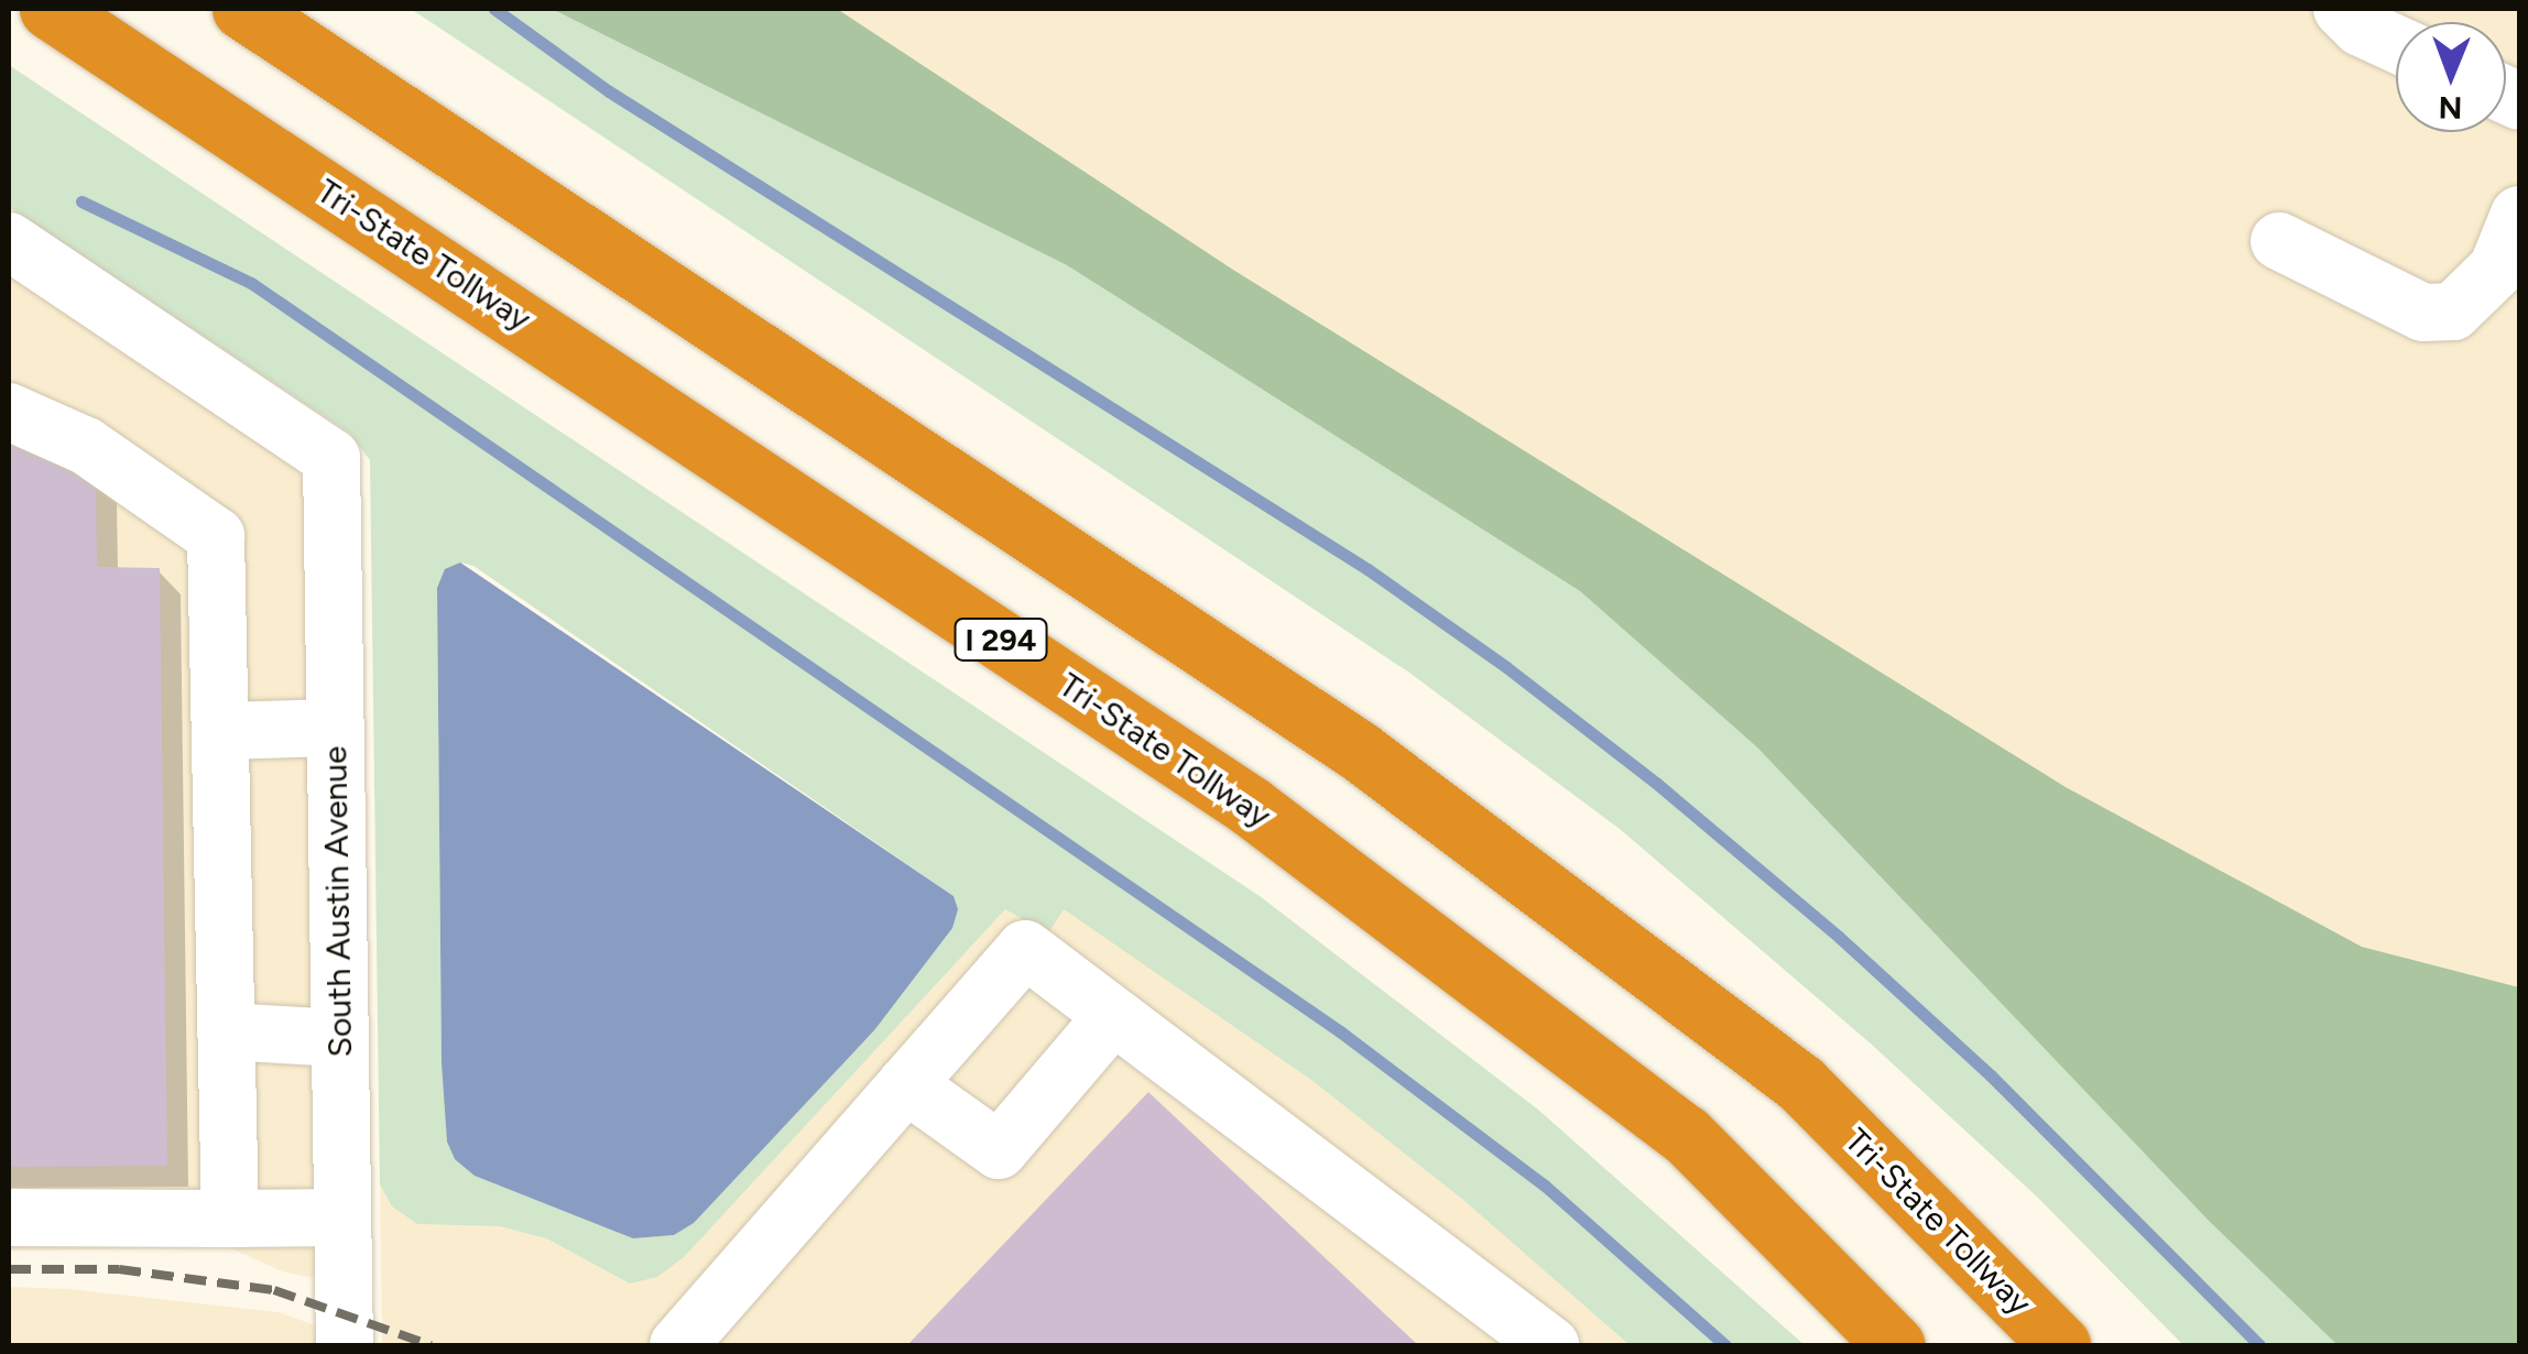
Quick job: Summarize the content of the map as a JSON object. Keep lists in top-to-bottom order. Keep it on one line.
{"streets":{"highway":["Tri-State Tollway","I 294"],"street":["South Austin Avenue"]},"north":"bottom"}
